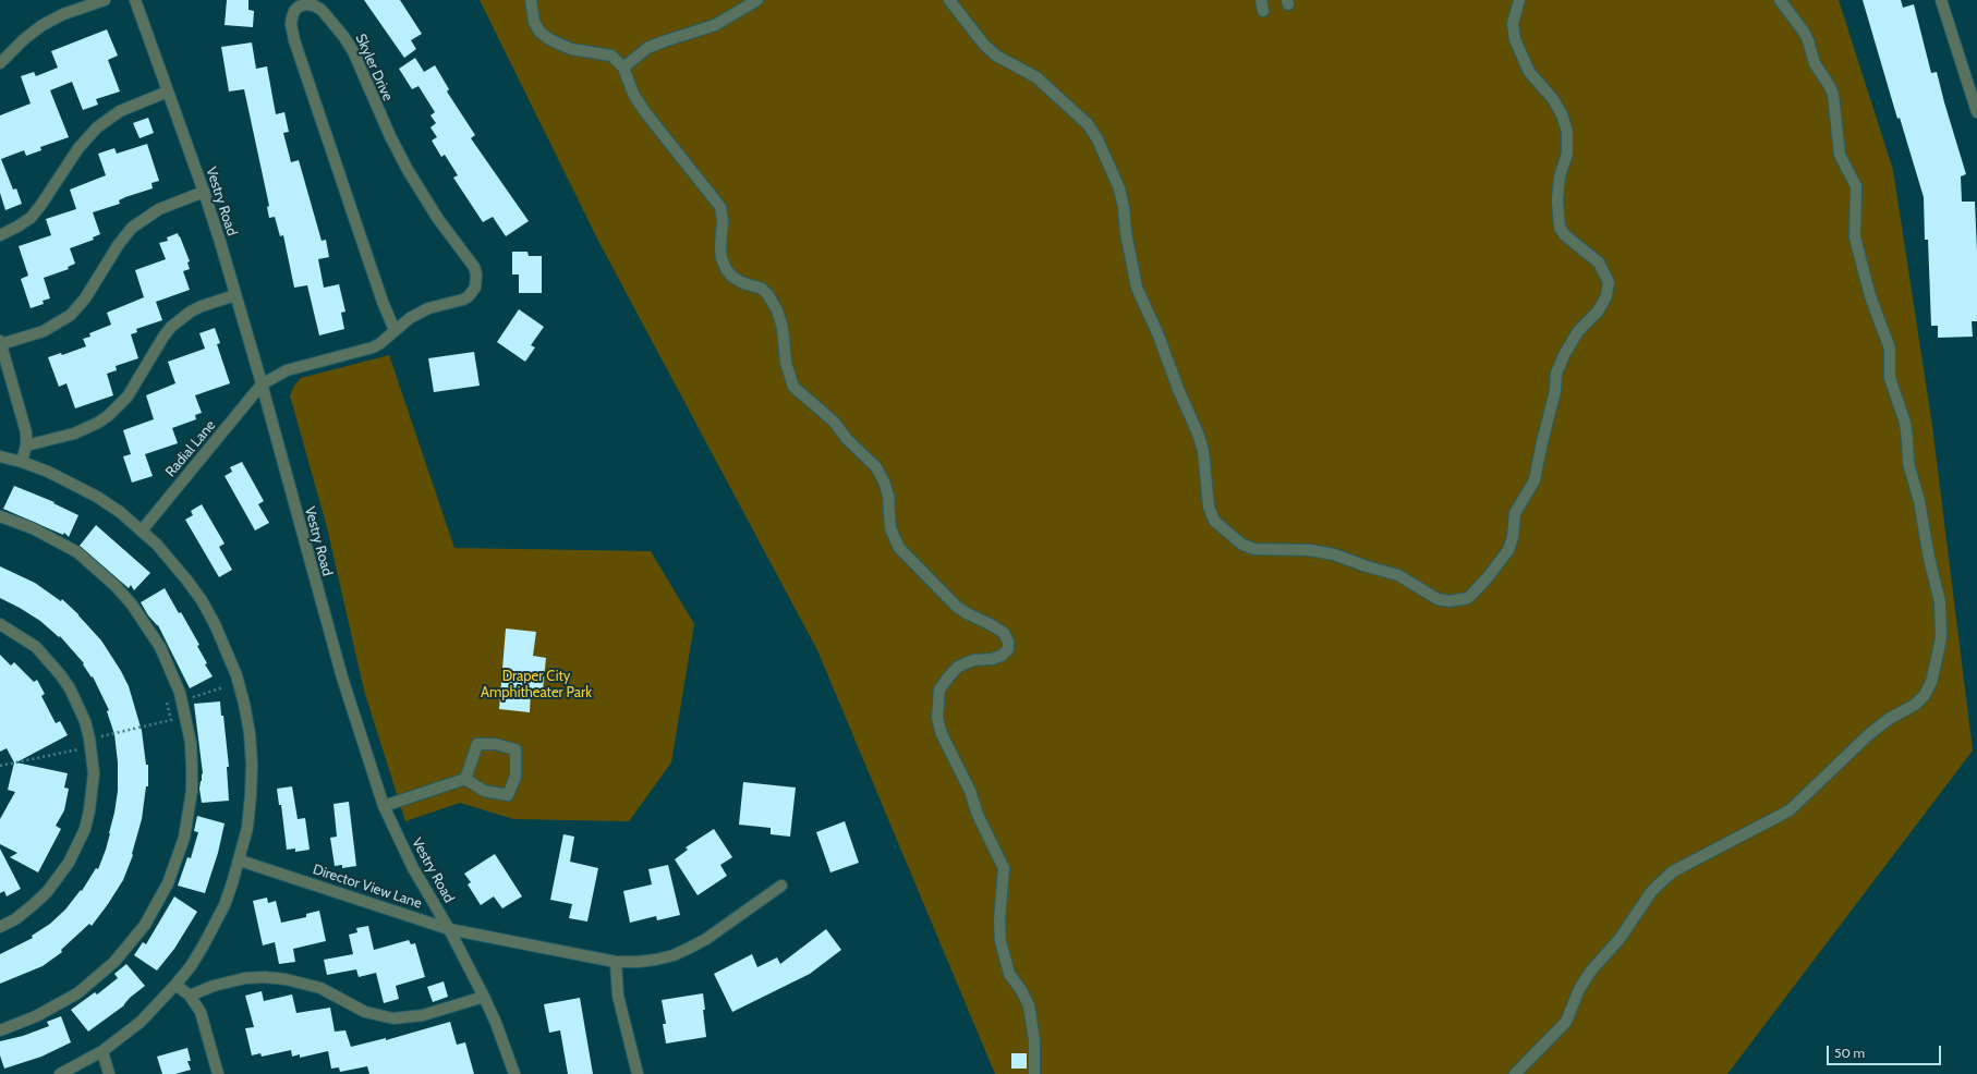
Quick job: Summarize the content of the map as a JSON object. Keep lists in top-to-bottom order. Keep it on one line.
{"streets":{"street":["Skyler Drive","Vestry Road","Radial Lane","Director View Lane"]},"crossings":[["Skyler Drive","Vestry Road"],["Skyler Drive","Radial Lane"],["Vestry Road","Radial Lane"],["Vestry Road","Director View Lane"]],"parks":["Draper City Amphitheater Park"],"scale_bar":"50 m"}
